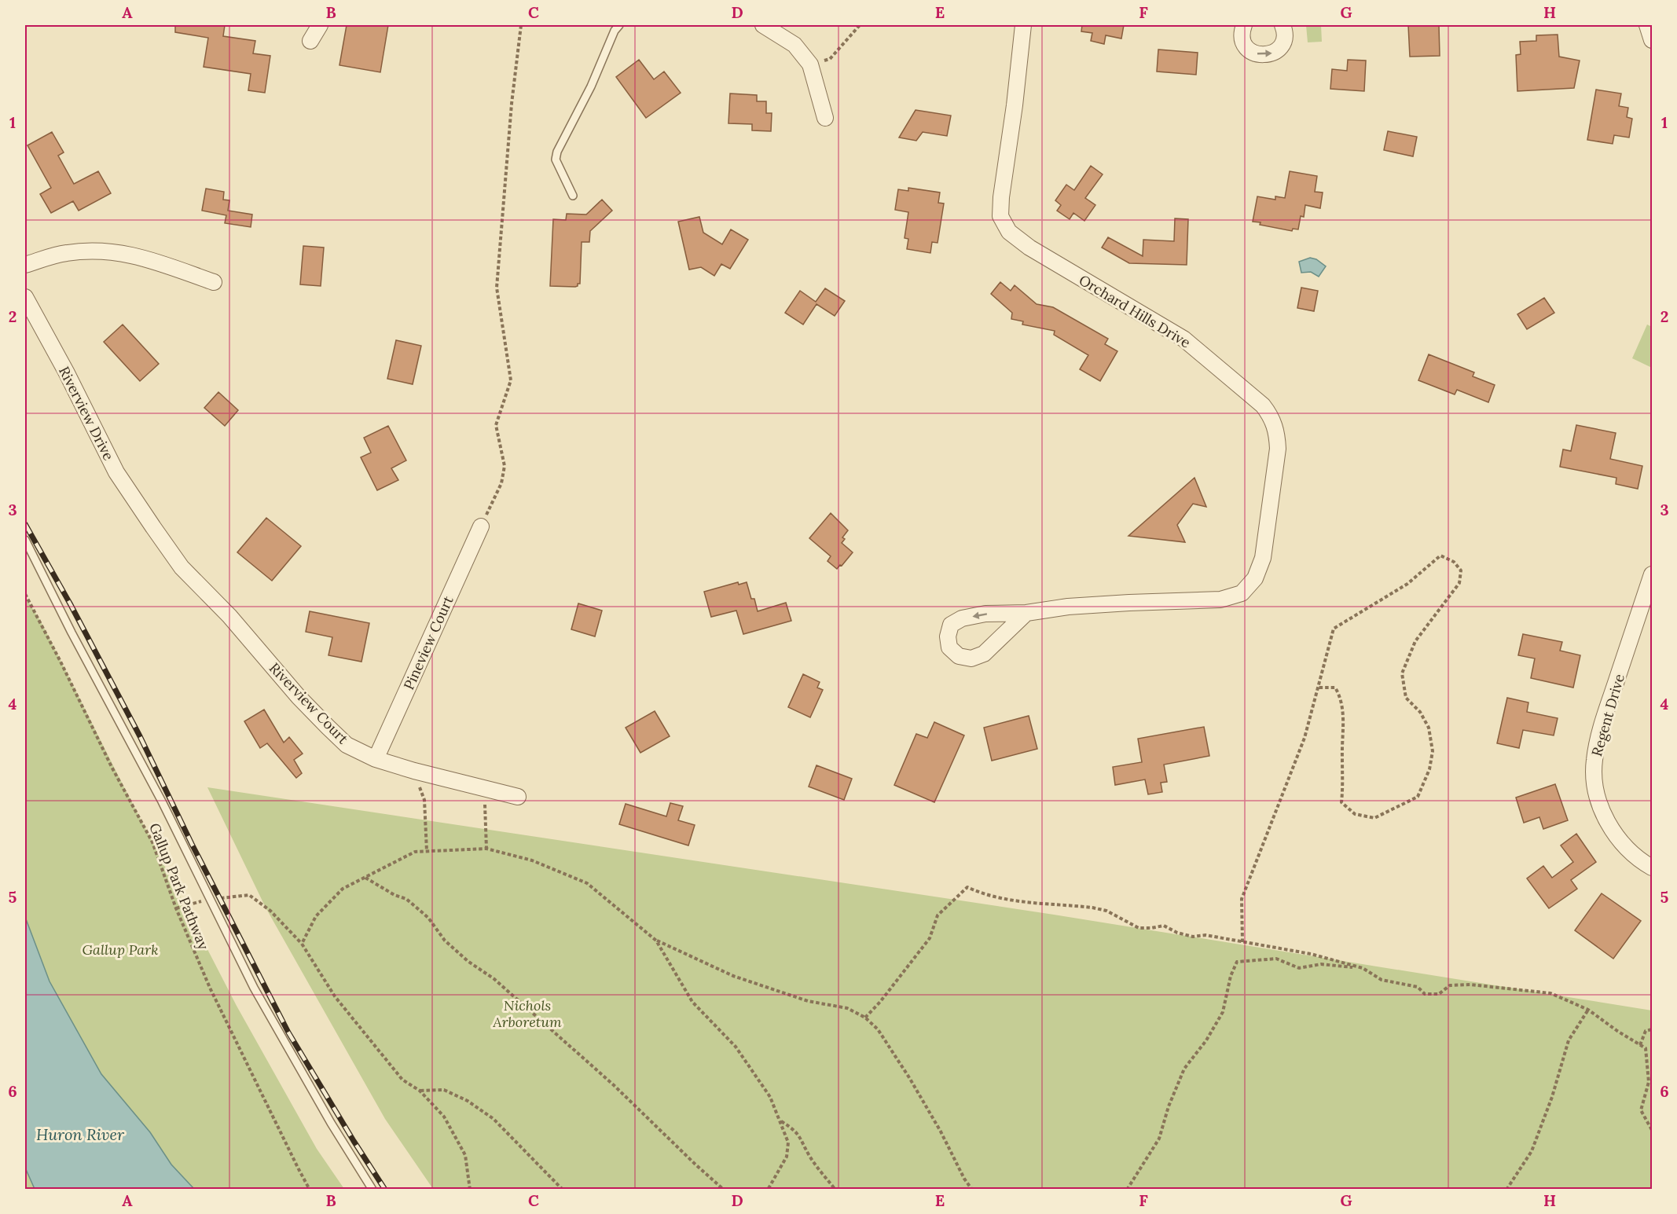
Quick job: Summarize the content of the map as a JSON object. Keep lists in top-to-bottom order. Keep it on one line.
{"streets":{"street":["Orchard Hills Drive","Riverview Drive","Pineview Court","Riverview Court","Regent Drive"],"path":["Gallup Park Pathway"]},"crossings":[["Riverview Drive","Riverview Court"],["Pineview Court","Riverview Court"]],"water":["Huron River"],"parks":["Gallup Park","Nichols Arboretum"],"grid":{"columns":["A","B","C","D","E","F","G","H"],"rows":["1","2","3","4","5","6"]}}
